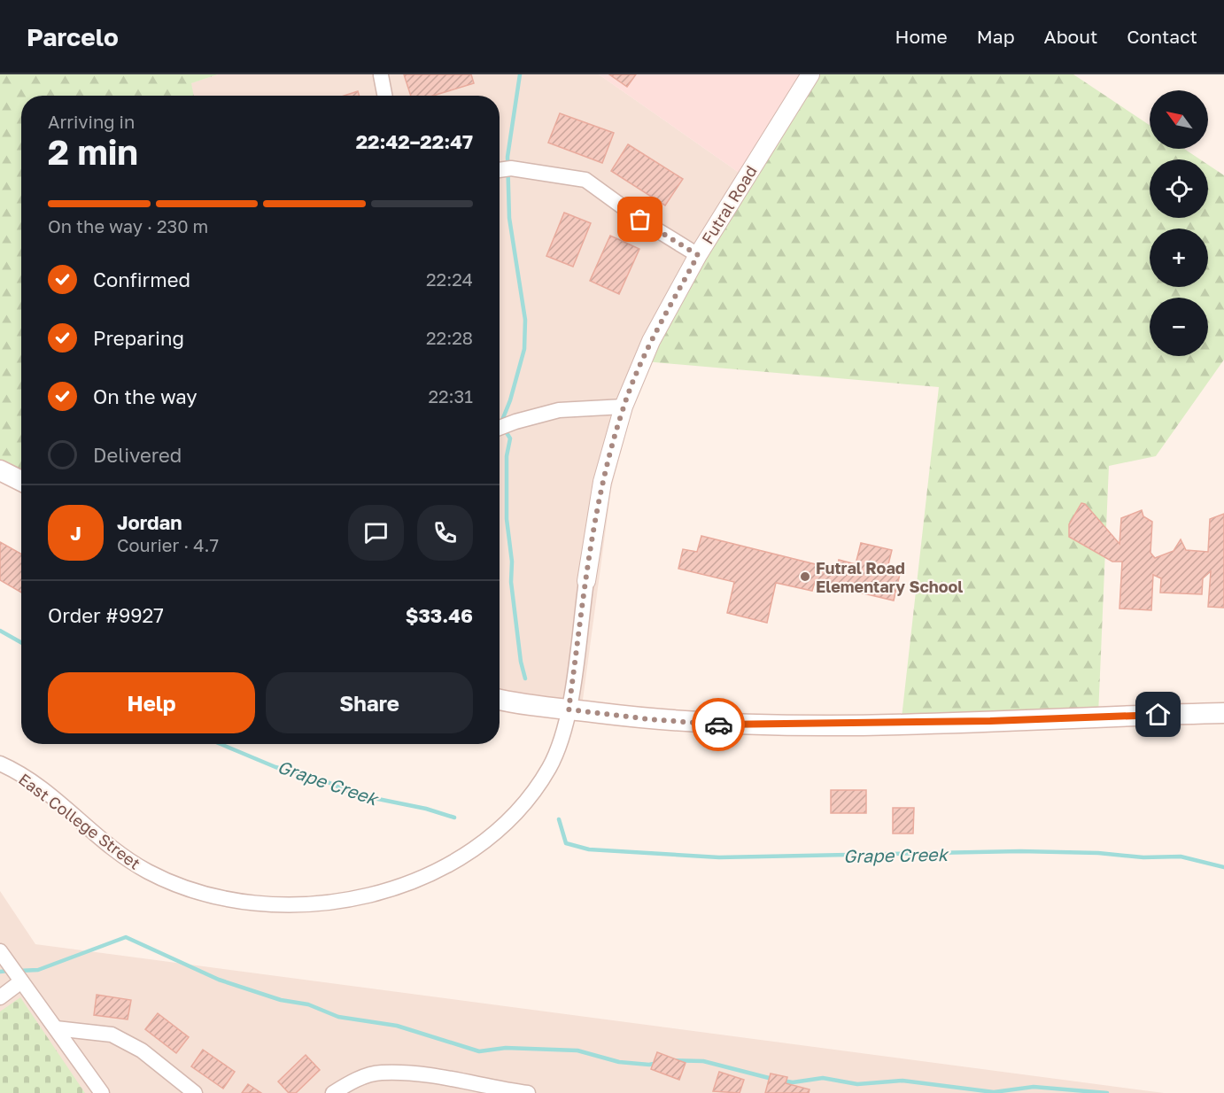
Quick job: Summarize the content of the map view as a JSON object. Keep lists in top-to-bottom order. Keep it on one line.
{"streets":{"street":["Futral Road","East College Street"]},"crossings":[["Futral Road","East College Street"]],"water":["Grape Creek"],"places":["Futral Road Elementary School"],"north":"top left","page":{"header":"Parcelo","nav":["Home","Map","About","Contact"],"map_buttons":["+","−"],"heading":["2 min","Arriving in","22:42–22:47"],"panel":["Jordan","Courier · 4.7","Order #9927","$33.46"],"bar":"On the way · 230 m","list":[["Confirmed","22:24"],["Preparing","22:28"],["On the way","22:31"],"Delivered"],"round":"J","buttons":["Help","Share"]}}
